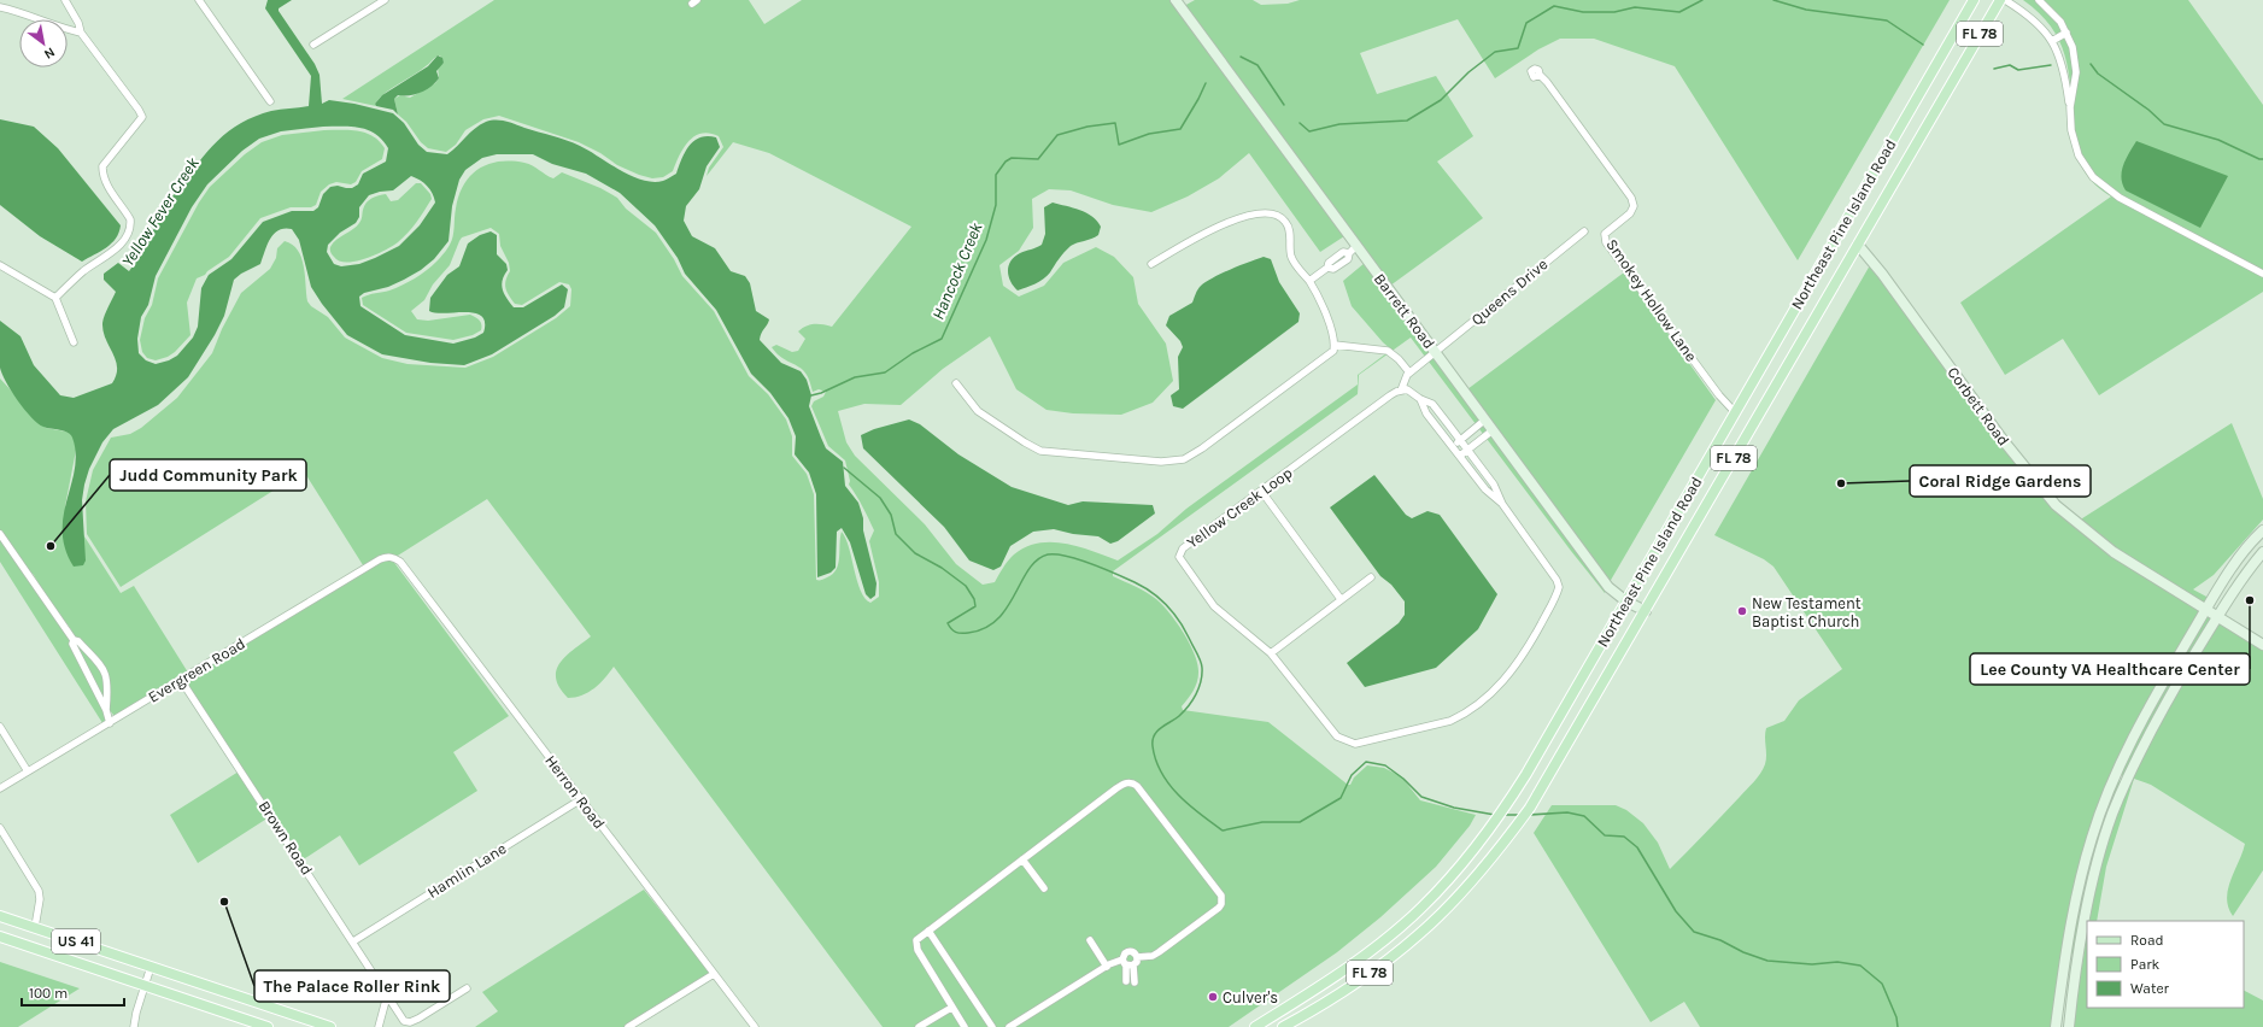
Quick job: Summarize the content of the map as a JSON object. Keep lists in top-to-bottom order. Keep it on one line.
{"streets":{"main road":["FL 78","Northeast Pine Island Road","US 41"],"street":["Queens Drive","Smokey Hollow Lane","Barrett Road","Corbett Road","Yellow Creek Loop","Evergreen Road","Herron Road","Brown Road","Hamlin Lane"]},"crossings":[["Northeast Pine Island Road","Smokey Hollow Lane"],["Northeast Pine Island Road","Barrett Road"],["Northeast Pine Island Road","Corbett Road"],["Queens Drive","Barrett Road"],["Evergreen Road","Herron Road"],["Evergreen Road","Brown Road"],["Herron Road","Hamlin Lane"],["Brown Road","Hamlin Lane"]],"water":["Yellow Fever Creek","Hancock Creek"],"places":["Coral Ridge Gardens","Judd Community Park","Lee County VA Healthcare Center","New Testament Baptist Church","The Palace Roller Rink","Culver's"],"legend":["Road","Park","Water"],"scale_bar":"100 m","north":"bottom right"}
